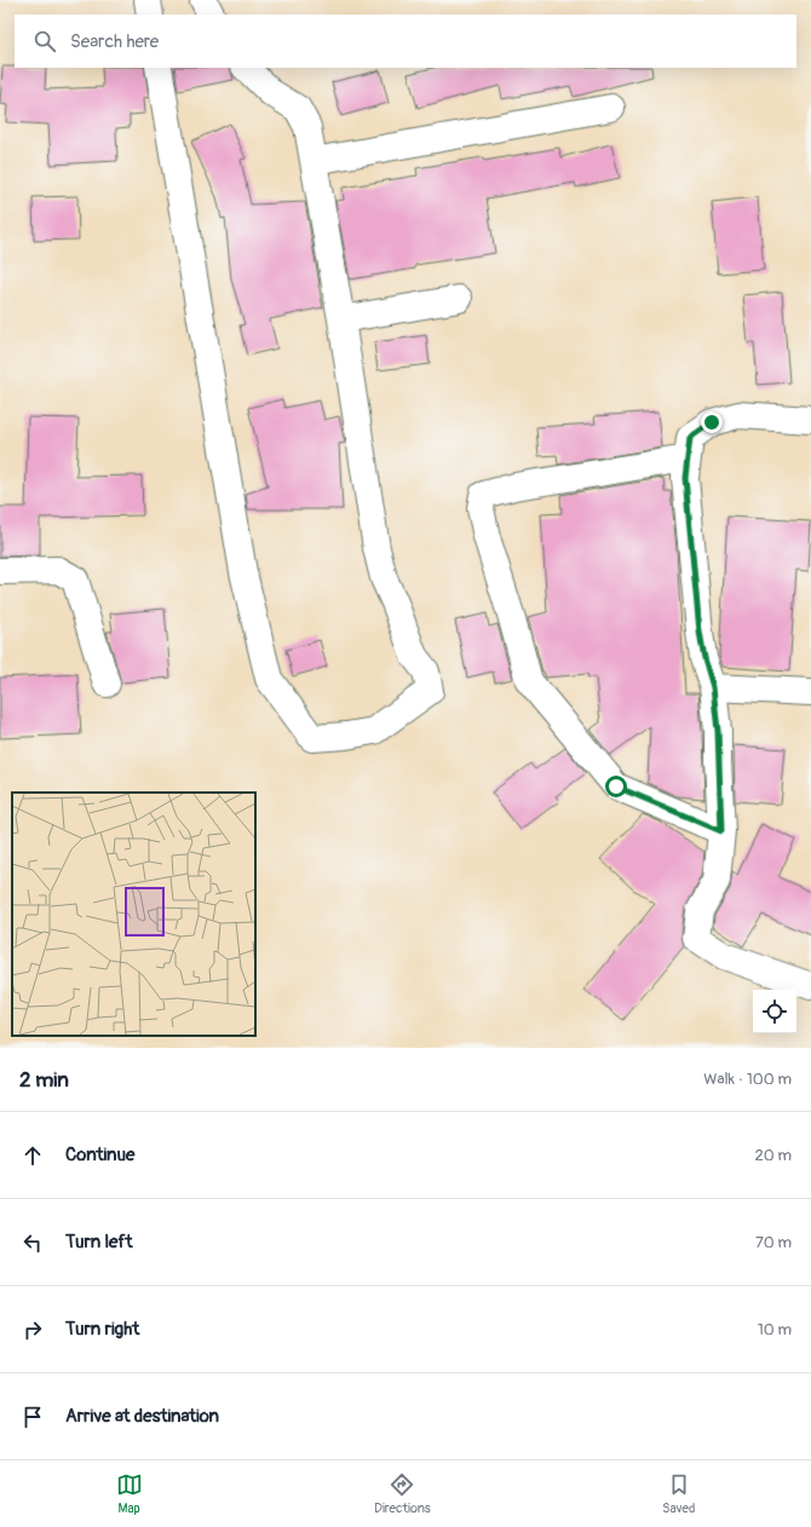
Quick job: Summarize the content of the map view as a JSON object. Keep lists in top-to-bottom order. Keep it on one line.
{"page":{"search":"Search here","heading":["2 min","Walk · 100 m"],"list":[["Continue","20 m"],["Turn left","70 m"],["Turn right","10 m"],"Arrive at destination"],"nav":["Map","Directions","Saved"]}}
